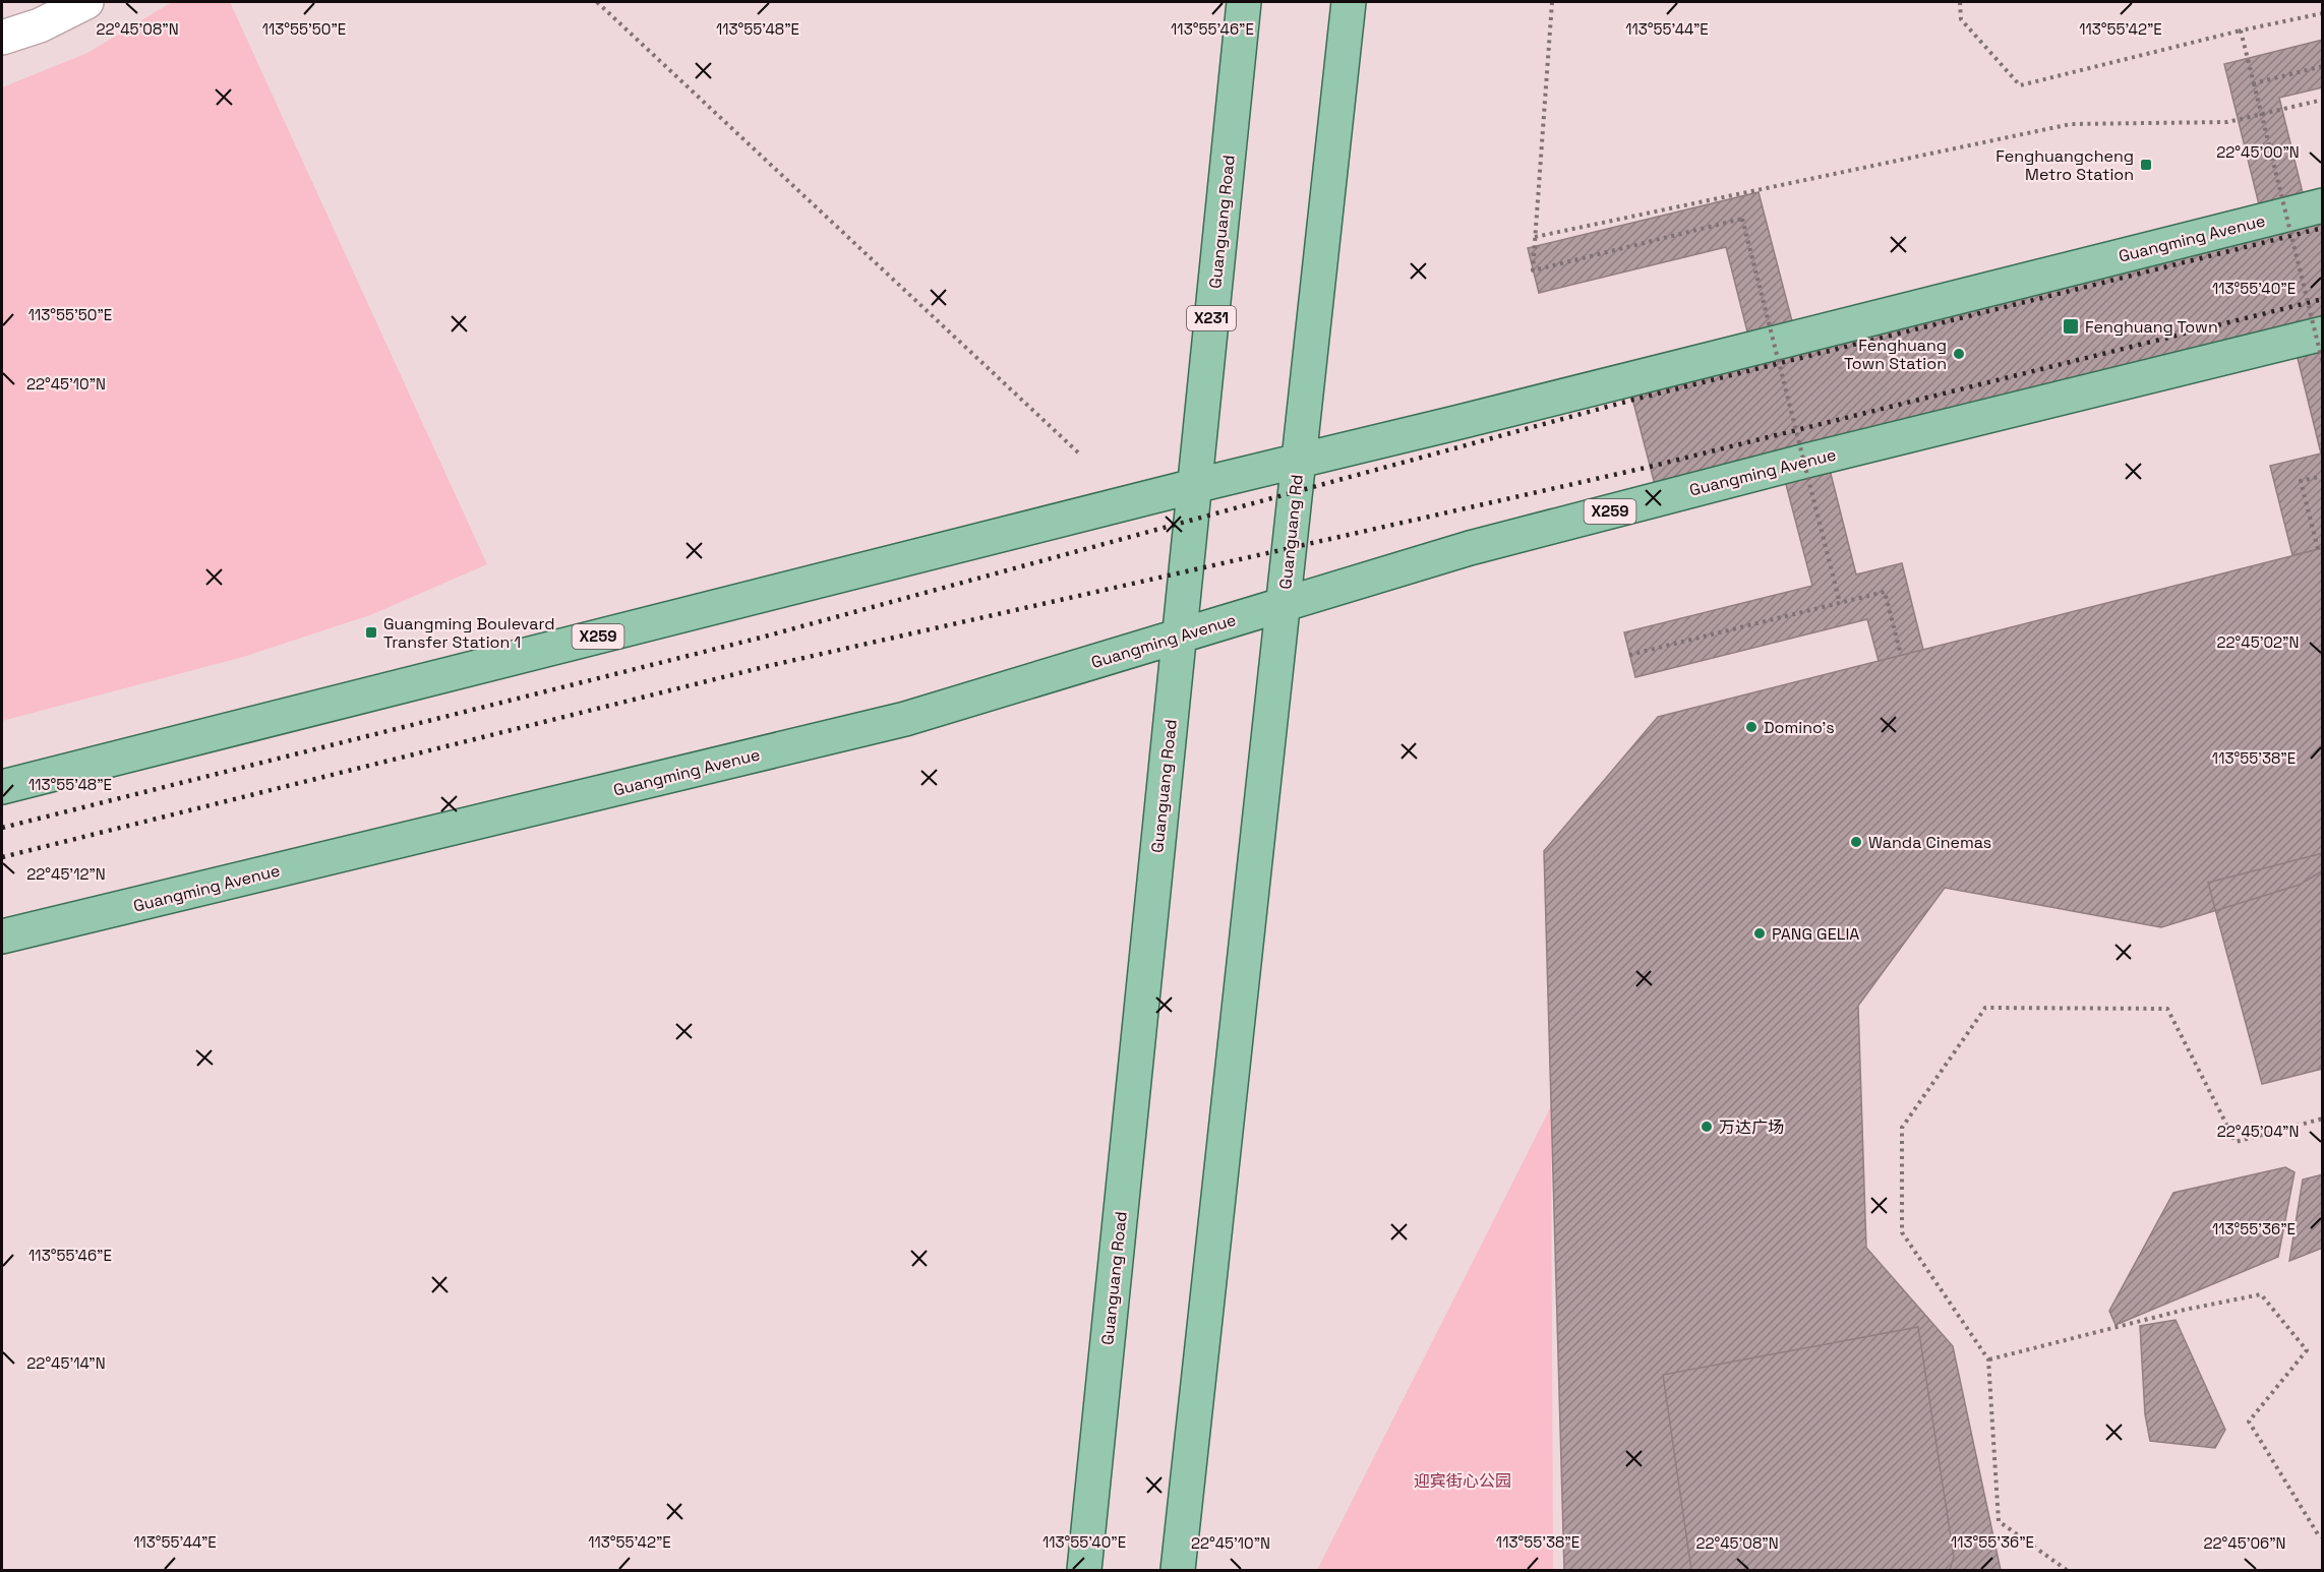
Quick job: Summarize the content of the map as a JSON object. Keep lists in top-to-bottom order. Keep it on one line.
{"streets":{"main road":["Guanguang Road","Guangming Avenue","X231","X259","Guanguang Rd"]},"crossings":[["Guanguang Road","Guangming Avenue"],["Guangming Avenue","Guanguang Rd"]],"parks":["迎宾街心公园"],"places":{"transit":["Fenghuangcheng Metro Station","Fenghuang Town","Guangming Boulevard Transfer Station 1"],"other":["Fenghuang Town Station","Domino's","Wanda Cinemas","PANG GELIA","万达广场"]},"coordinates":["22°45'08\"N","113°55'50\"E","113°55'48\"E","113°55'46\"E","113°55'44\"E","113°55'42\"E","22°45'00\"N","113°55'40\"E","22°45'10\"N","22°45'02\"N","113°55'38\"E","22°45'12\"N","22°45'04\"N","113°55'36\"E","22°45'14\"N","22°45'06\"N"]}
